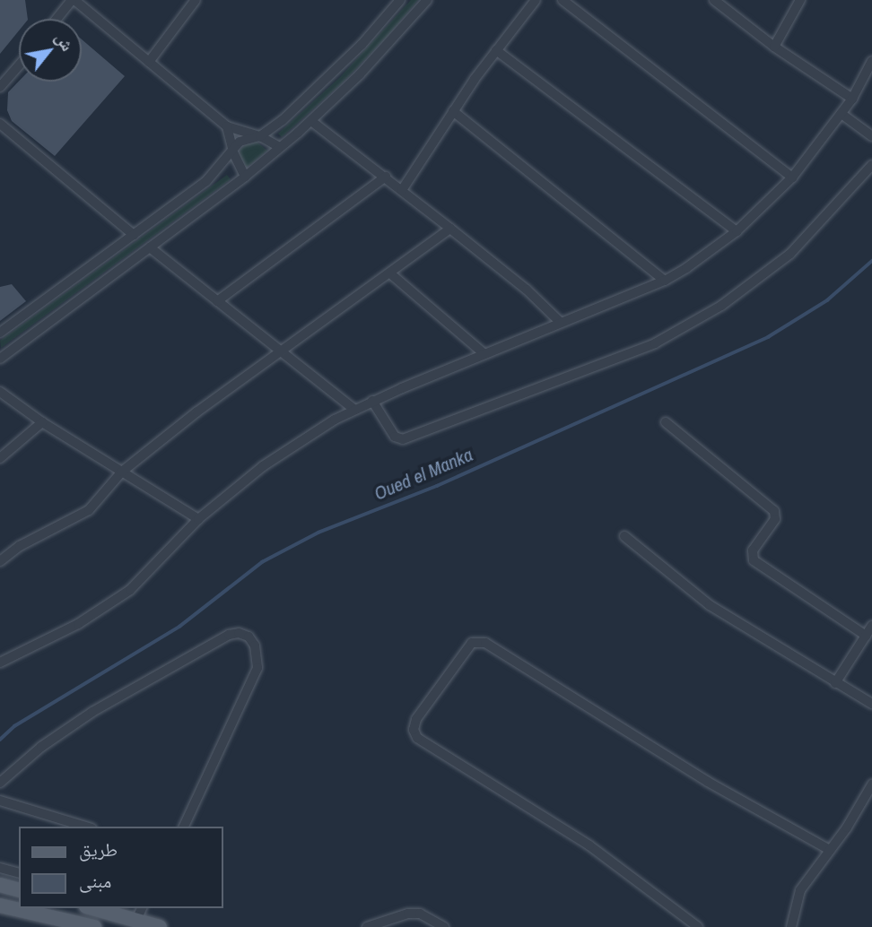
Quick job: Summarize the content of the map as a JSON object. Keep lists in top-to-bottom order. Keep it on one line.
{"water":["Oued el Manka"],"legend":["طريق","مبنى"],"north":"top right"}
